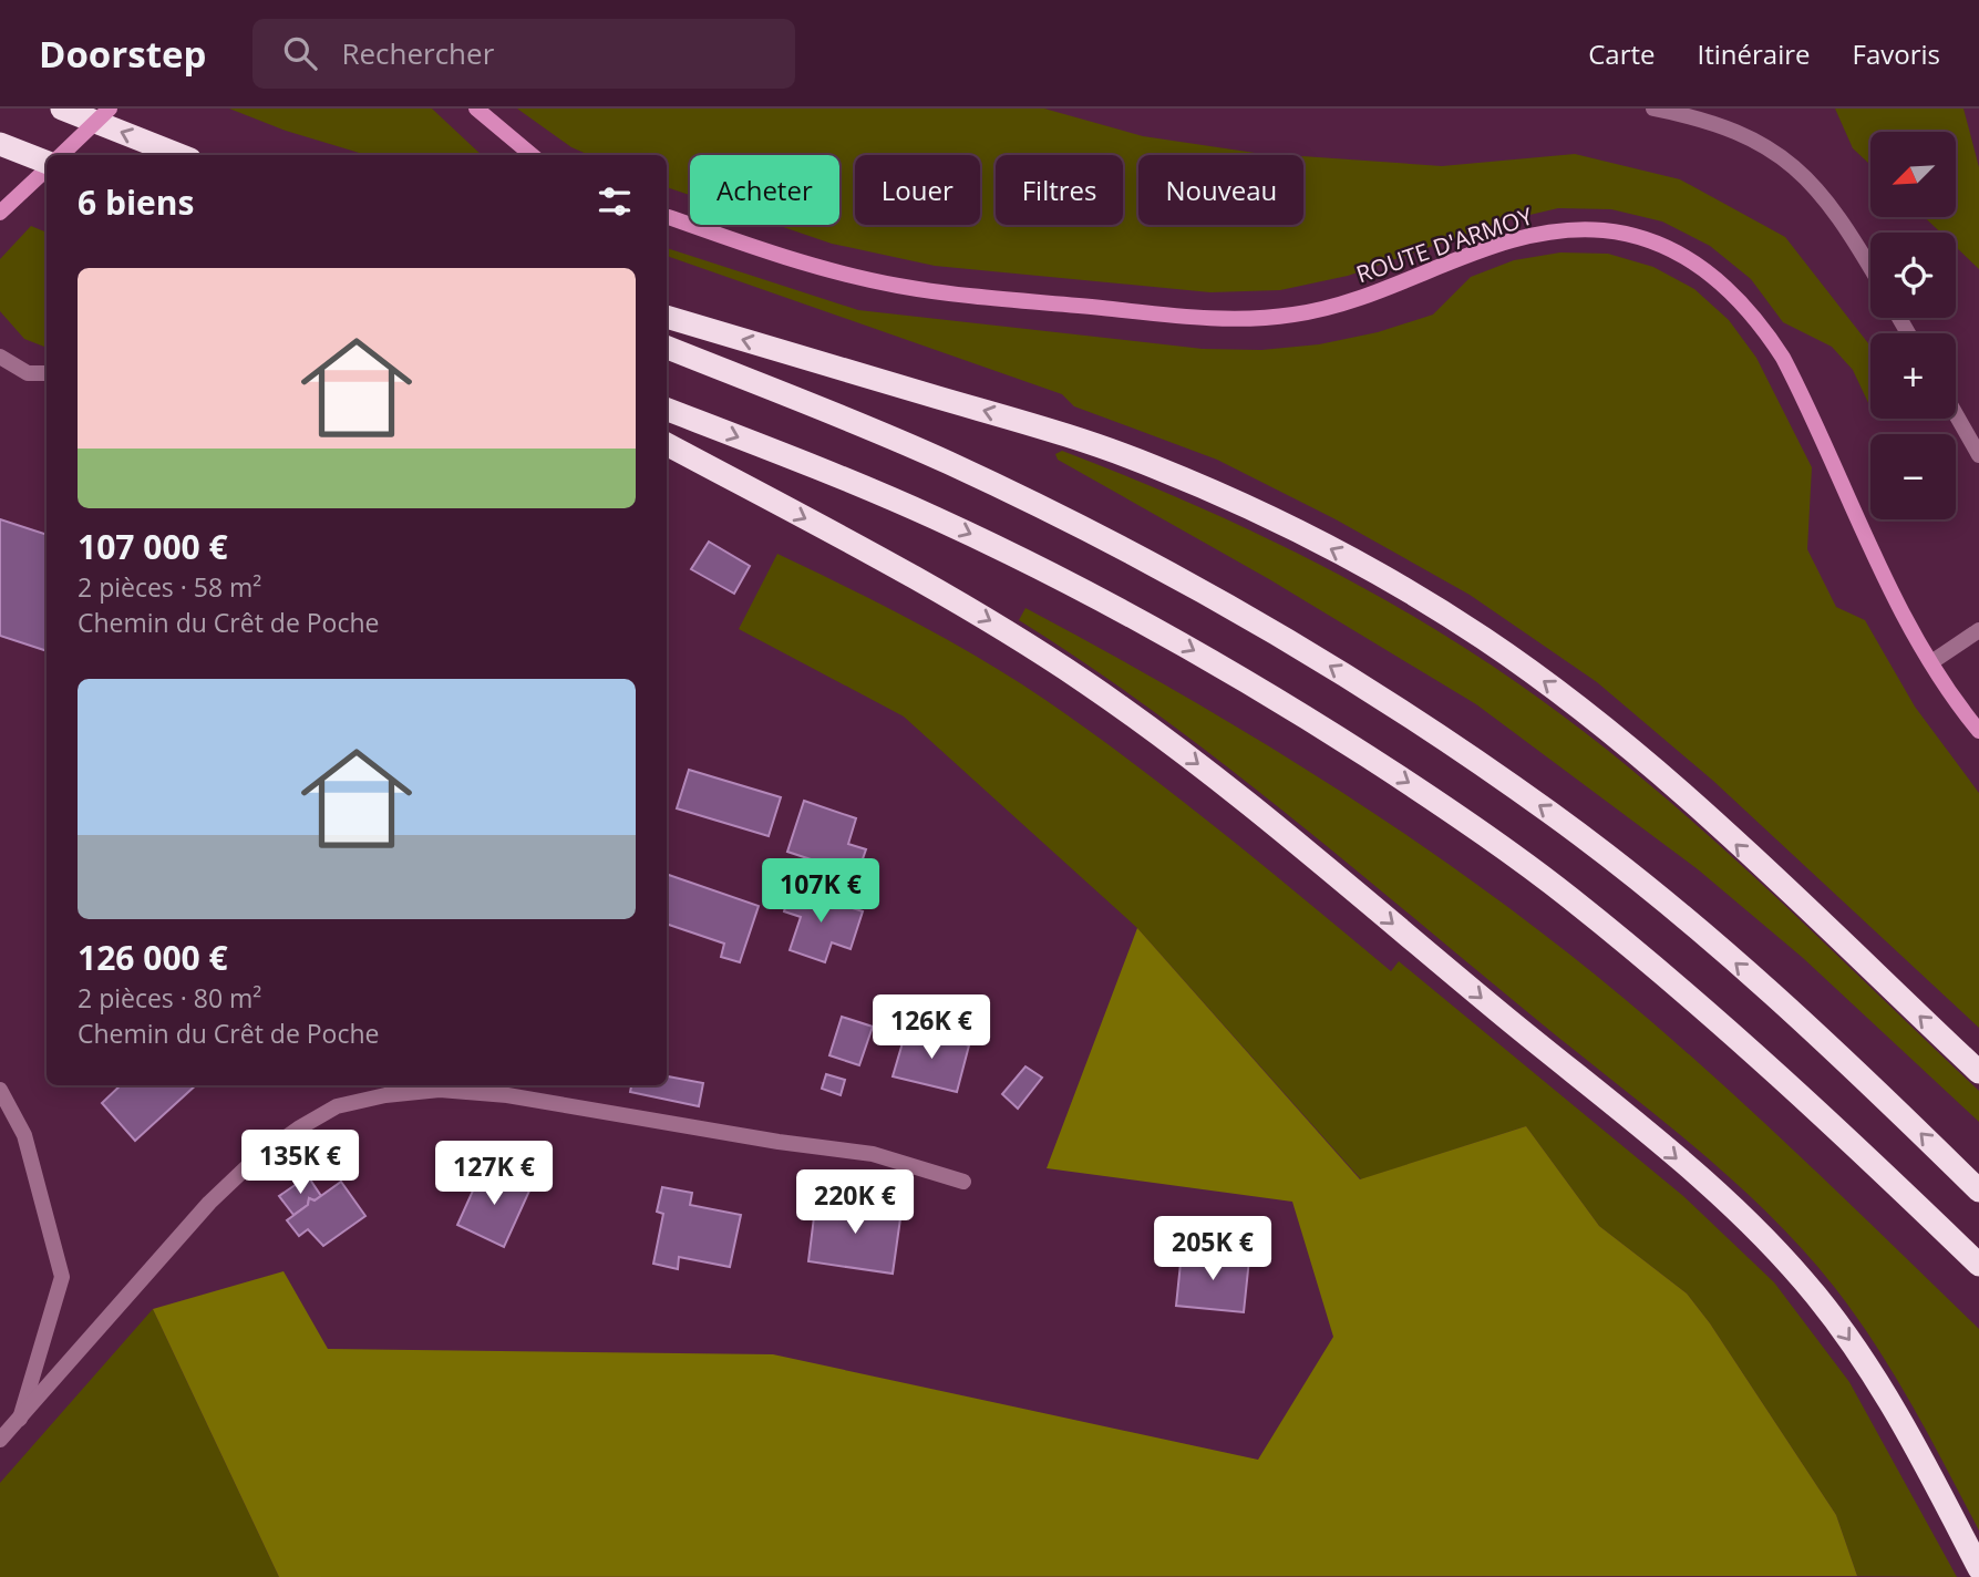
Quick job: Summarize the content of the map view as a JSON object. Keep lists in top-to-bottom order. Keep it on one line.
{"streets":{"main road":["ROUTE D'ARMOY"]},"north":"bottom left","page":{"header":"Doorstep","search":"Rechercher","nav":["Carte","Itinéraire","Favoris"],"map_buttons":["+","−"],"chip":["Acheter","Louer","Filtres","Nouveau"],"heading":"6 biens","list":[{"name":"107 000 €","note":"2 pièces · 58 m² · Chemin du Crêt de Poche"},{"name":"126 000 €","note":"2 pièces · 80 m² · Chemin du Crêt de Poche"}],"price":["107K €","126K €","135K €","127K €","220K €","205K €"]}}
